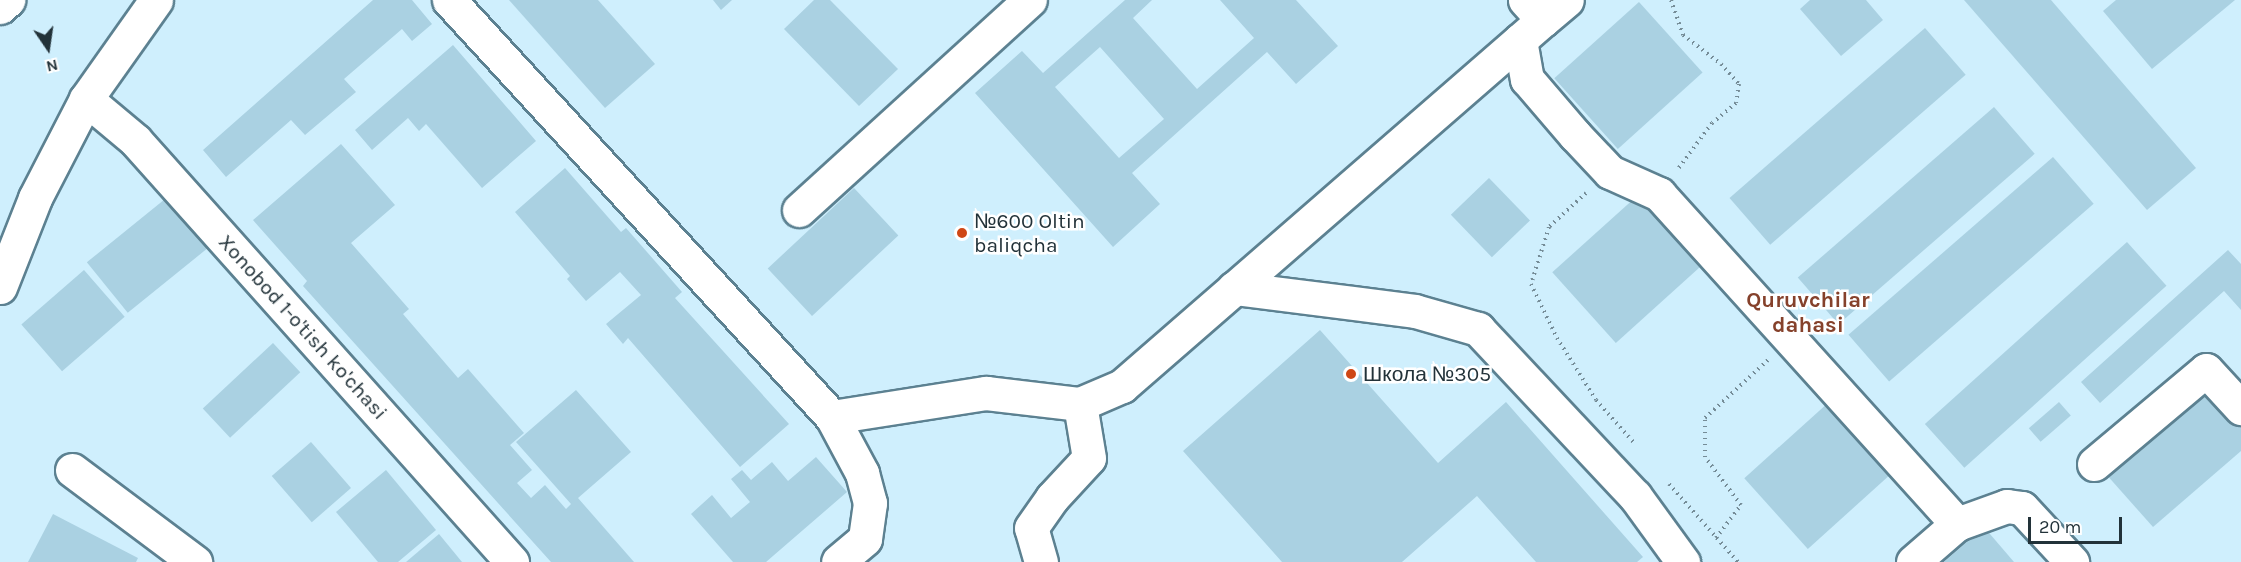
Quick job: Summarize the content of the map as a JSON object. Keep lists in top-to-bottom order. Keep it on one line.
{"streets":{"street":["Xonobod 1-o'tish ko'chasi"]},"districts":["Quruvchilar dahasi"],"places":["№600 Oltin baliqcha","Школа №305"],"scale_bar":"20 m","north":"bottom"}
